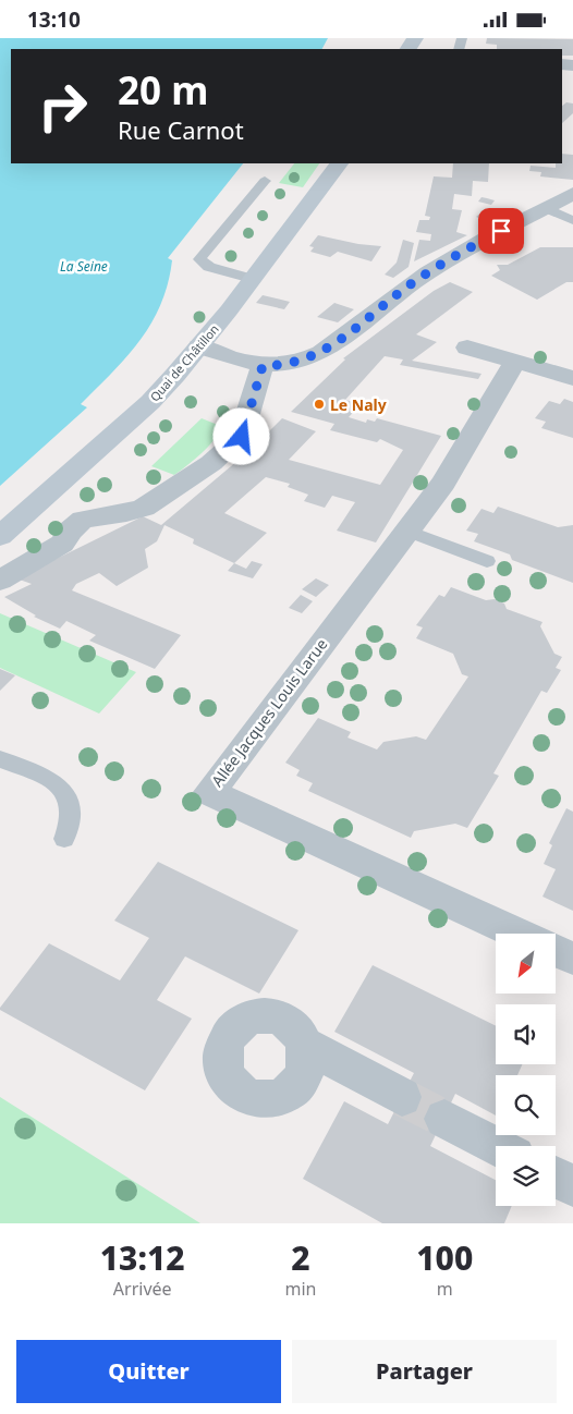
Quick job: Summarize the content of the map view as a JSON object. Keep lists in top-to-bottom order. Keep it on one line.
{"streets":{"main road":["Quai de Châtillon"],"street":["Allée Jacques Louis Larue"]},"water":["La Seine"],"places":["Le Naly"],"north":"bottom left","page":{"status":"13:10","turn":["20 m","Rue Carnot"],"eta":["13:12","Arrivée","2","min","100","m"],"buttons":["Quitter","Partager"]}}
